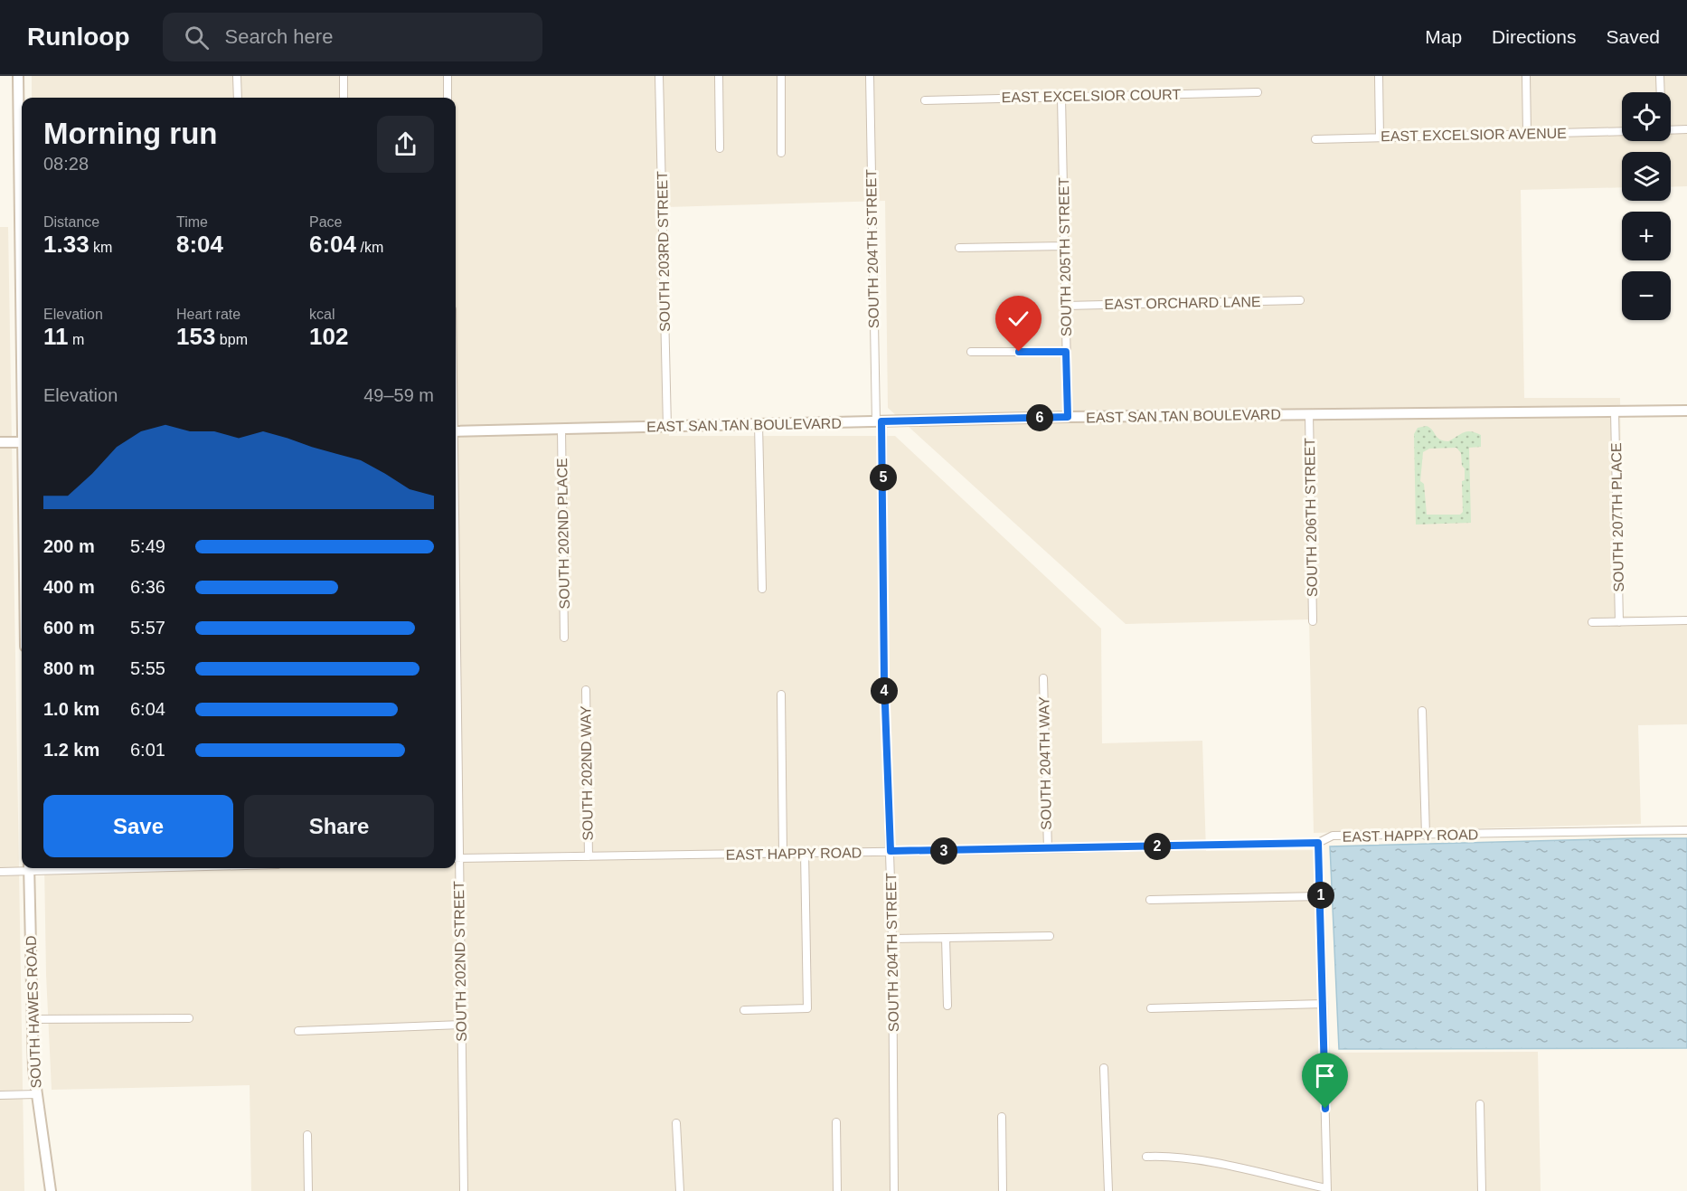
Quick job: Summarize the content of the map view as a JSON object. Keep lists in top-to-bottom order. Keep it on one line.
{"streets":{"street":["EAST EXCELSIOR COURT","EAST EXCELSIOR AVENUE","SOUTH 204TH STREET","SOUTH 203RD STREET","SOUTH 205TH STREET","EAST ORCHARD LANE","EAST SAN TAN BOULEVARD","SOUTH 206TH STREET","SOUTH 207TH PLACE","SOUTH 202ND PLACE","SOUTH 204TH WAY","SOUTH 202ND WAY","EAST HAPPY ROAD","SOUTH 202ND STREET","SOUTH HAWES ROAD"]},"crossings":[["EAST EXCELSIOR COURT","SOUTH 205TH STREET"],["SOUTH 204TH STREET","EAST SAN TAN BOULEVARD"],["SOUTH 204TH STREET","EAST HAPPY ROAD"],["SOUTH 203RD STREET","EAST SAN TAN BOULEVARD"],["SOUTH 205TH STREET","EAST ORCHARD LANE"],["SOUTH 205TH STREET","EAST SAN TAN BOULEVARD"],["EAST SAN TAN BOULEVARD","SOUTH 206TH STREET"],["EAST SAN TAN BOULEVARD","SOUTH 207TH PLACE"],["EAST SAN TAN BOULEVARD","SOUTH 202ND PLACE"],["SOUTH 204TH WAY","EAST HAPPY ROAD"],["SOUTH 202ND WAY","EAST HAPPY ROAD"]],"page":{"header":"Runloop","search":"Search here","nav":["Map","Directions","Saved"],"map_buttons":["+","−"],"heading":["Morning run","08:28"],"stats":[["Distance","1.33 km"],["Time","8:04"],["Pace","6:04 /km"],["Elevation","11 m"],["Heart rate","153 bpm"],["kcal","102"]],"chart":["Elevation","49–59 m"],"pins":["6","5","4","2","3","1"],"list":[{"name":"200 m","note":"5:49"},{"name":"400 m","note":"6:36"},{"name":"600 m","note":"5:57"},{"name":"800 m","note":"5:55"},{"name":"1.0 km","note":"6:04"},{"name":"1.2 km","note":"6:01"}],"buttons":["Save","Share"]}}
